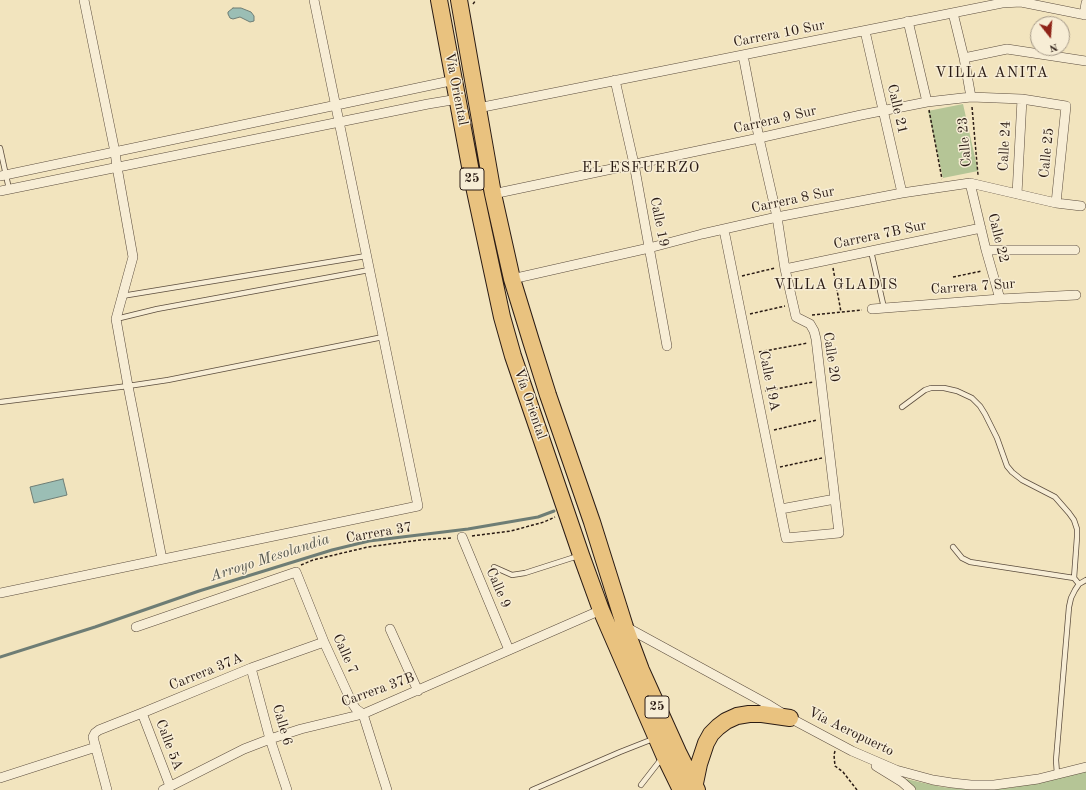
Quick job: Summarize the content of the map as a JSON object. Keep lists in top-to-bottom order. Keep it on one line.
{"streets":{"highway":["Vía Oriental","25"],"street":["Carrera 10 Sur","Calle 21","Carrera 9 Sur","Calle 24","Calle 25","Carrera 8 Sur","Calle 19","Carrera 7B Sur","Calle 22","Carrera 7 Sur","Calle 20","Calle 19A","Calle 9","Calle 7","Carrera 37A","Carrera 37B","Calle 6","Vía Aeropuerto","Calle 5A"],"path":["Calle 23","Carrera 37"]},"crossings":[["Carrera 10 Sur","Vía Oriental"],["Carrera 10 Sur","Calle 21"],["Carrera 10 Sur","Calle 19"],["Vía Oriental","Carrera 9 Sur"],["Vía Oriental","Carrera 8 Sur"],["Vía Oriental","Carrera 37"],["Vía Oriental","Carrera 37B"],["Vía Oriental","Vía Aeropuerto"],["Calle 21","Carrera 9 Sur"],["Calle 21","Carrera 8 Sur"],["Carrera 9 Sur","Calle 23"],["Carrera 9 Sur","Calle 24"],["Carrera 9 Sur","Calle 25"],["Carrera 9 Sur","Calle 19"],["Calle 23","Carrera 8 Sur"],["Calle 23","Calle 22"],["Calle 24","Carrera 8 Sur"],["Calle 25","Carrera 8 Sur"],["Carrera 8 Sur","Calle 19"],["Carrera 8 Sur","Calle 22"],["Carrera 8 Sur","Calle 19A"],["Carrera 7B Sur","Calle 22"],["Calle 22","Carrera 7 Sur"],["Calle 20","Calle 19A"],["Carrera 37","Calle 9"],["Carrera 37","Calle 7"],["Calle 9","Carrera 37B"],["Calle 7","Carrera 37A"],["Calle 7","Carrera 37B"],["Carrera 37A","Calle 6"],["Carrera 37A","Calle 5A"],["Carrera 37B","Calle 6"],["Carrera 37B","Calle 5A"]],"districts":["VILLA ANITA","EL ESFUERZO","VILLA GLADIS"],"water":["Arroyo Mesolandia"],"north":"bottom"}
